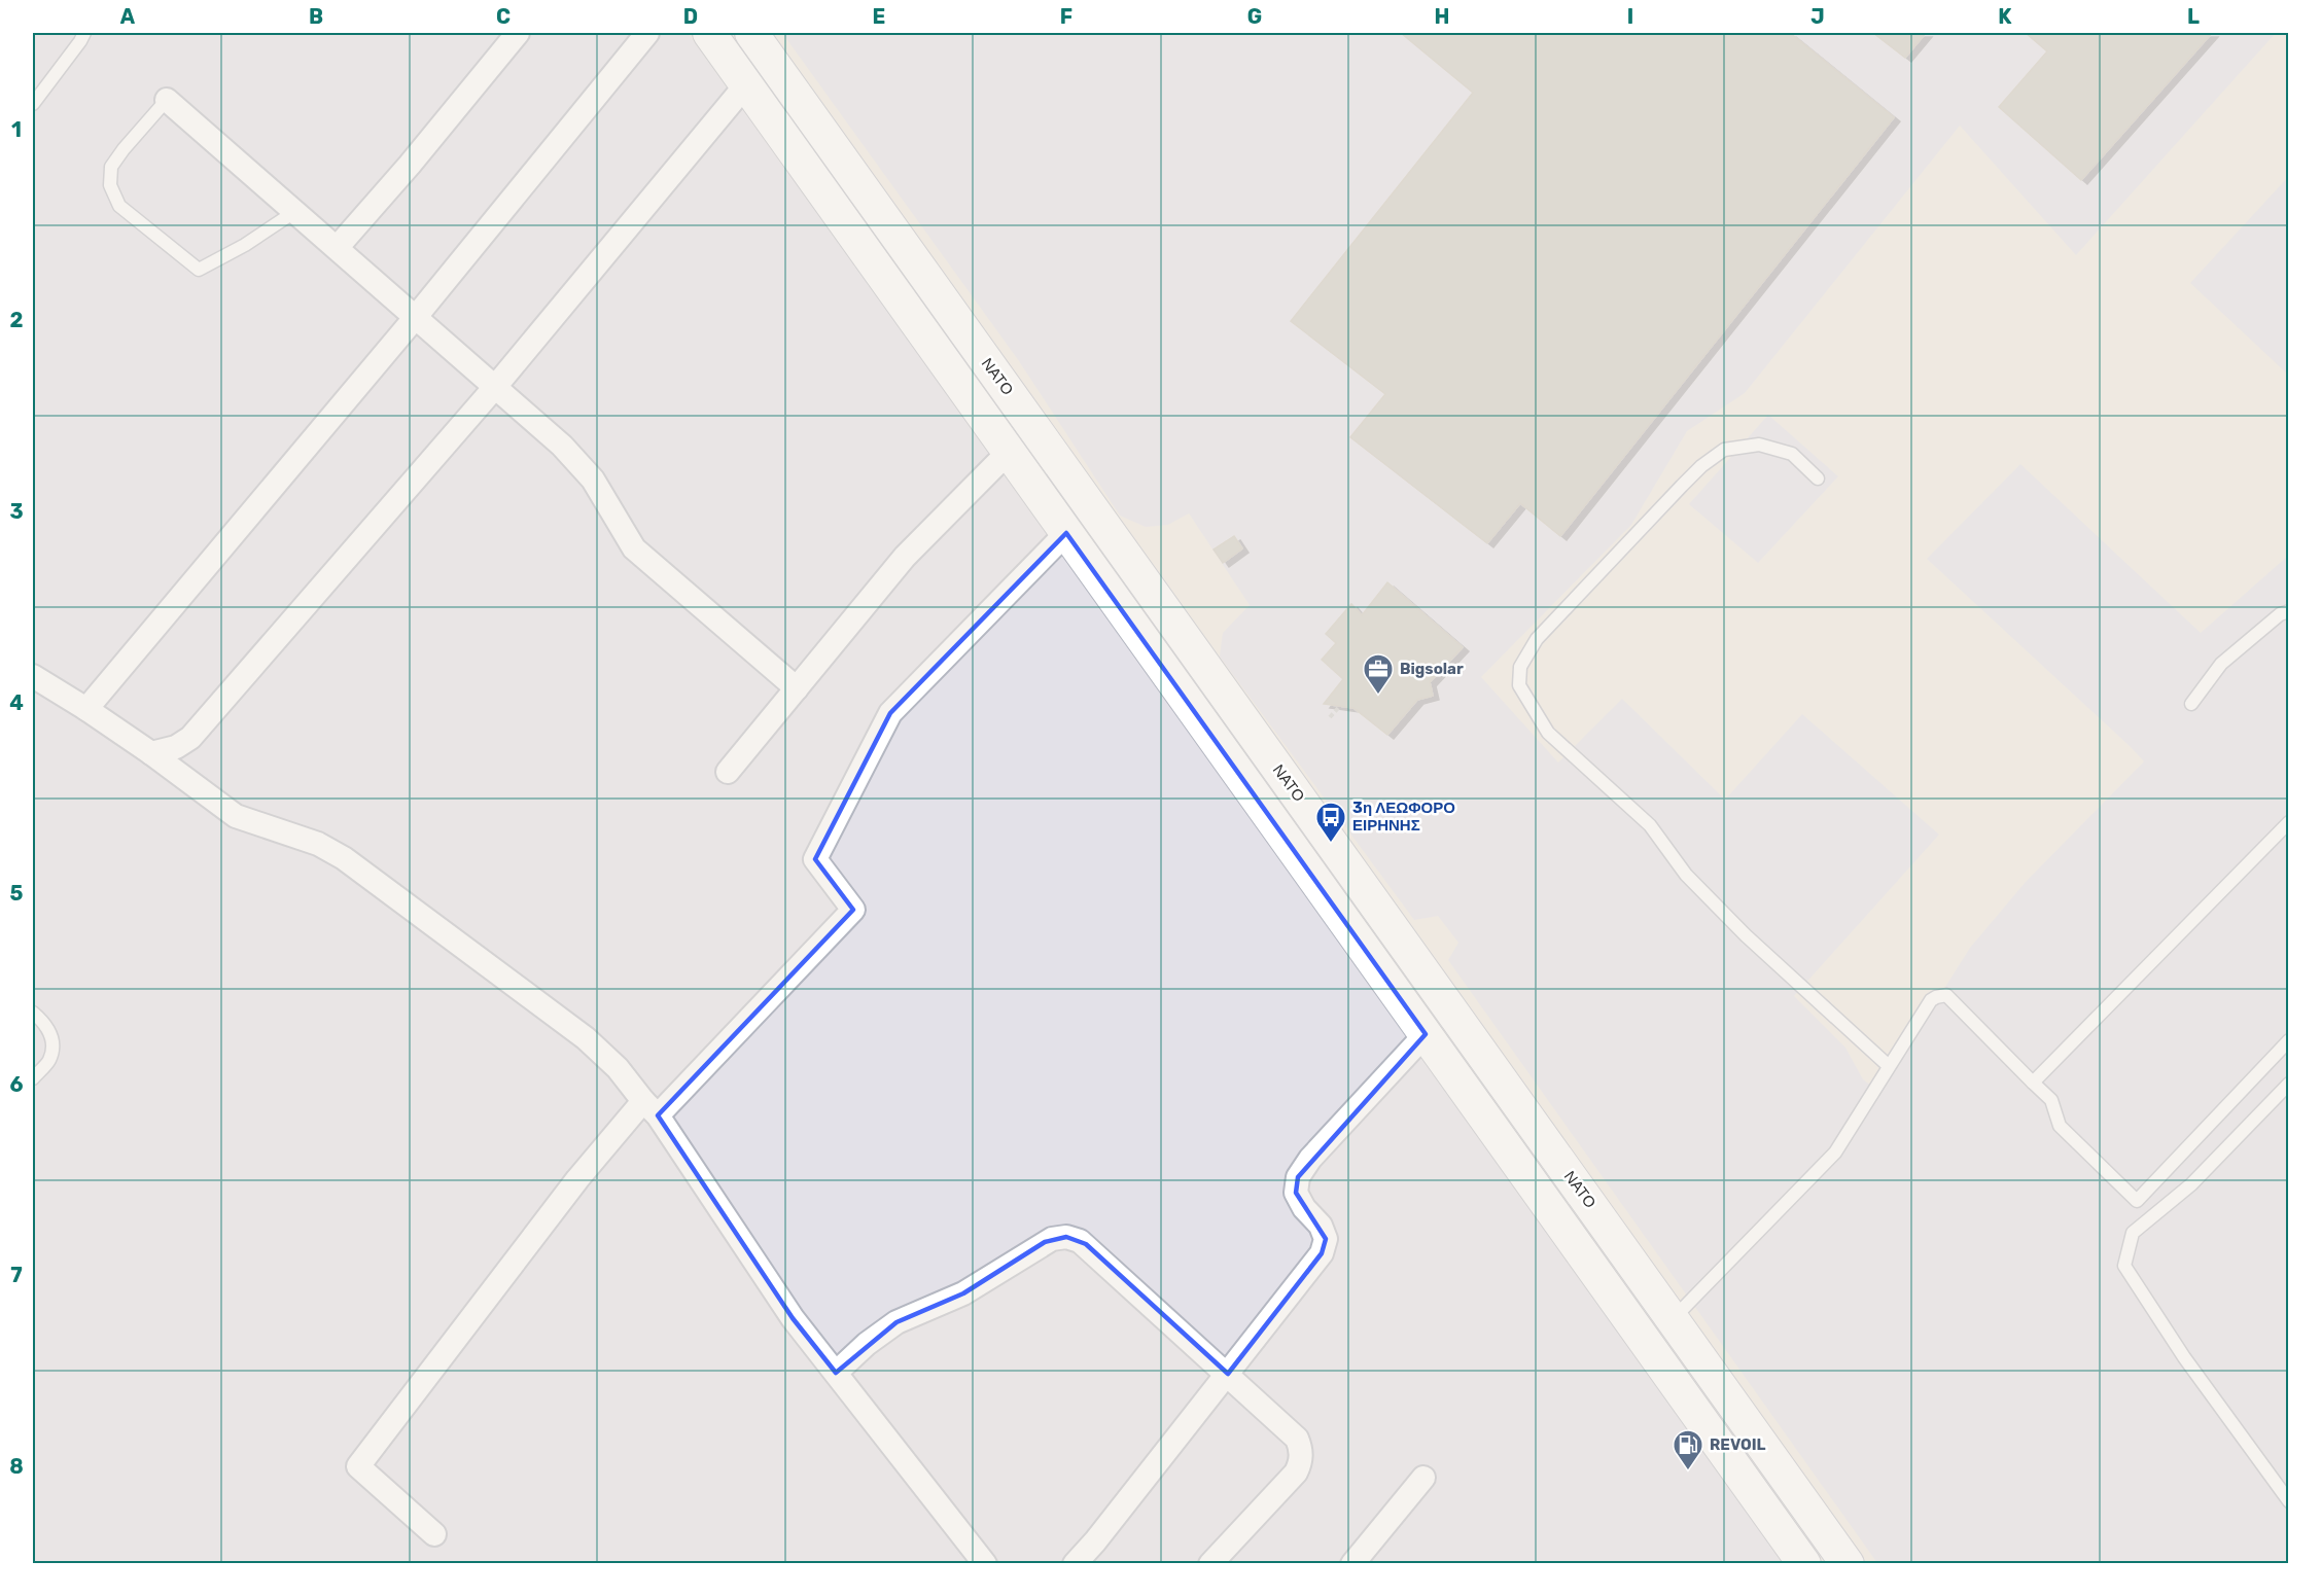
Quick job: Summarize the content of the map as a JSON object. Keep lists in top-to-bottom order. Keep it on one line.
{"streets":{"main road":["ΝΑΤΟ"]},"places":{"office":["Bigsolar"],"bus stop":["3η ΛΕΩΦΟΡΟ ΕΙΡΗΝΗΣ"],"fuel station":["REVOIL"]},"grid":{"columns":["A","B","C","D","E","F","G","H","I","J","K","L"],"rows":["1","2","3","4","5","6","7","8"]}}
